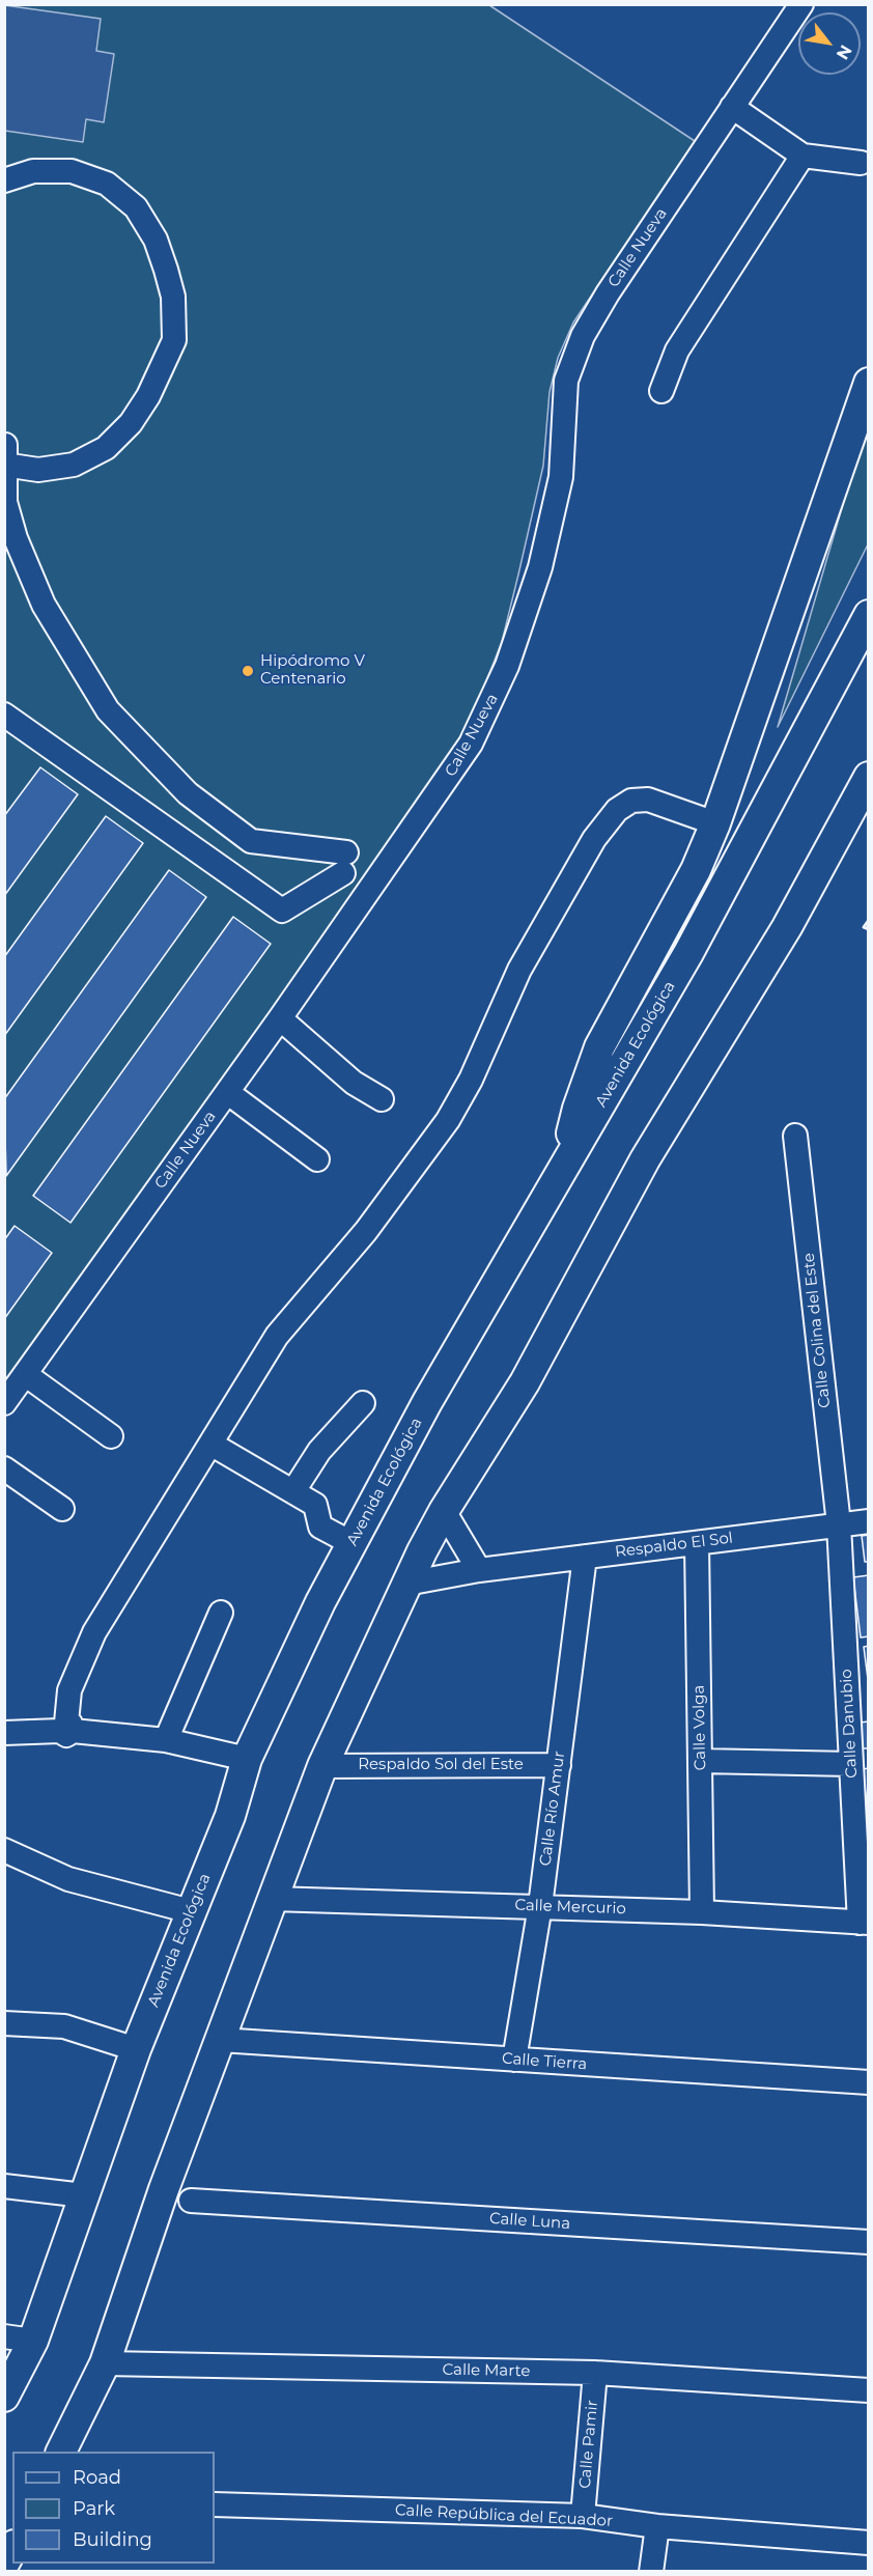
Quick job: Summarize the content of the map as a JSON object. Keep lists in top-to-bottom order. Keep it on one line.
{"streets":{"main road":["Avenida Ecológica"],"street":["Calle Nueva","Calle Colina del Este","Respaldo El Sol","Calle Danubio","Calle Volga","Respaldo Sol del Este","Calle Río Amur","Calle Mercurio","Calle Tierra","Calle Luna","Calle Marte","Calle Pamir","Calle República del Ecuador"]},"crossings":[["Calle Colina del Este","Respaldo El Sol"],["Calle Colina del Este","Calle Danubio"],["Respaldo El Sol","Calle Danubio"],["Respaldo El Sol","Calle Volga"],["Respaldo El Sol","Calle Río Amur"],["Calle Danubio","Calle Mercurio"],["Calle Volga","Calle Mercurio"],["Respaldo Sol del Este","Calle Río Amur"],["Calle Río Amur","Calle Mercurio"],["Calle Río Amur","Calle Tierra"],["Calle Marte","Calle Pamir"],["Calle Pamir","Calle República del Ecuador"]],"places":["Hipódromo V Centenario"],"legend":["Road","Park","Building"],"north":"bottom right"}
